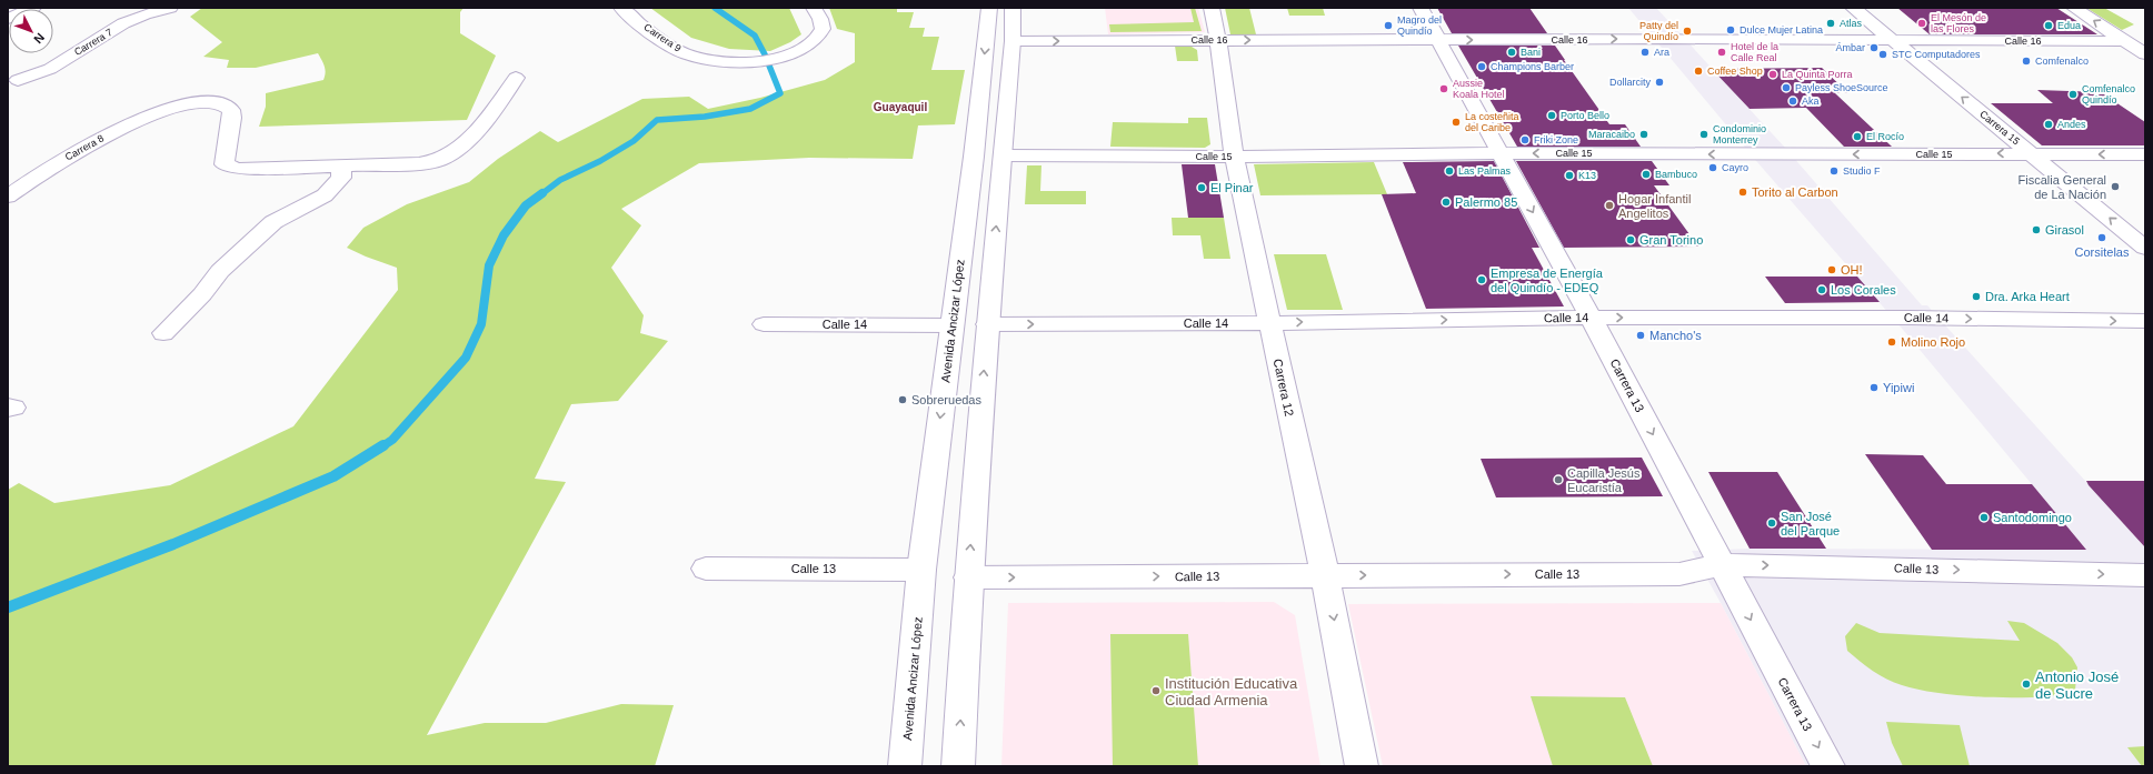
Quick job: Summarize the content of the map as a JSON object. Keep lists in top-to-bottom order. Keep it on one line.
{"streets":{"street":["Carrera 9","Calle 16","Carrera 7","Carrera 15","Carrera 8","Calle 15","Calle 14","Avenida Ancizar López","Carrera 13","Carrera 12","Calle 13"]},"crossings":[["Calle 16","Carrera 15"],["Calle 16","Carrera 13"],["Calle 16","Carrera 12"],["Carrera 15","Calle 15"],["Calle 15","Carrera 13"],["Calle 15","Carrera 12"],["Calle 14","Avenida Ancizar López"],["Calle 14","Carrera 13"],["Calle 14","Carrera 12"],["Avenida Ancizar López","Calle 13"],["Carrera 13","Calle 13"],["Carrera 12","Calle 13"]],"one_way":["Calle 16","Carrera 15","Calle 15","Calle 14","Carrera 13","Calle 13"],"districts":["Guayaquil"],"places":["Atlas","El Mesón de las Flores","Magro del Quindío","Edua","Dulce Mujer Latina","Patty del Quindío","Ámbar","Bani","Ara","Hotel de la Calle Real","STC Computadores","Comfenalco","Champions Barber","Coffee Shop","La Quinta Porra","Dollarcity","Payless ShoeSource","Aussie Koala Hotel","Comfenalco Quindío","Aka","Porto Bello","La costeñita del Caribe","Andes","Maracaibo","Condominio Monterrey","El Rocío","Friki Zone","Cayro","Las Palmas","Studio F","Bambuco","K13","Fiscalia General de La Nación","El Pinar","Torito al Carbon","Palermo 85","Hogar Infantil Angelitos","Girasol","Corsitelas","Gran Torino","OH!","Empresa de Energía del Quindío - EDEQ","Los Corales","Dra. Arka Heart","Mancho's","Molino Rojo","Yipiwi","Sobreruedas","Capilla Jesús Eucaristía","Santodomingo","San José del Parque","Antonio José de Sucre","Institución Educativa Ciudad Armenia"],"north":"bottom right"}
